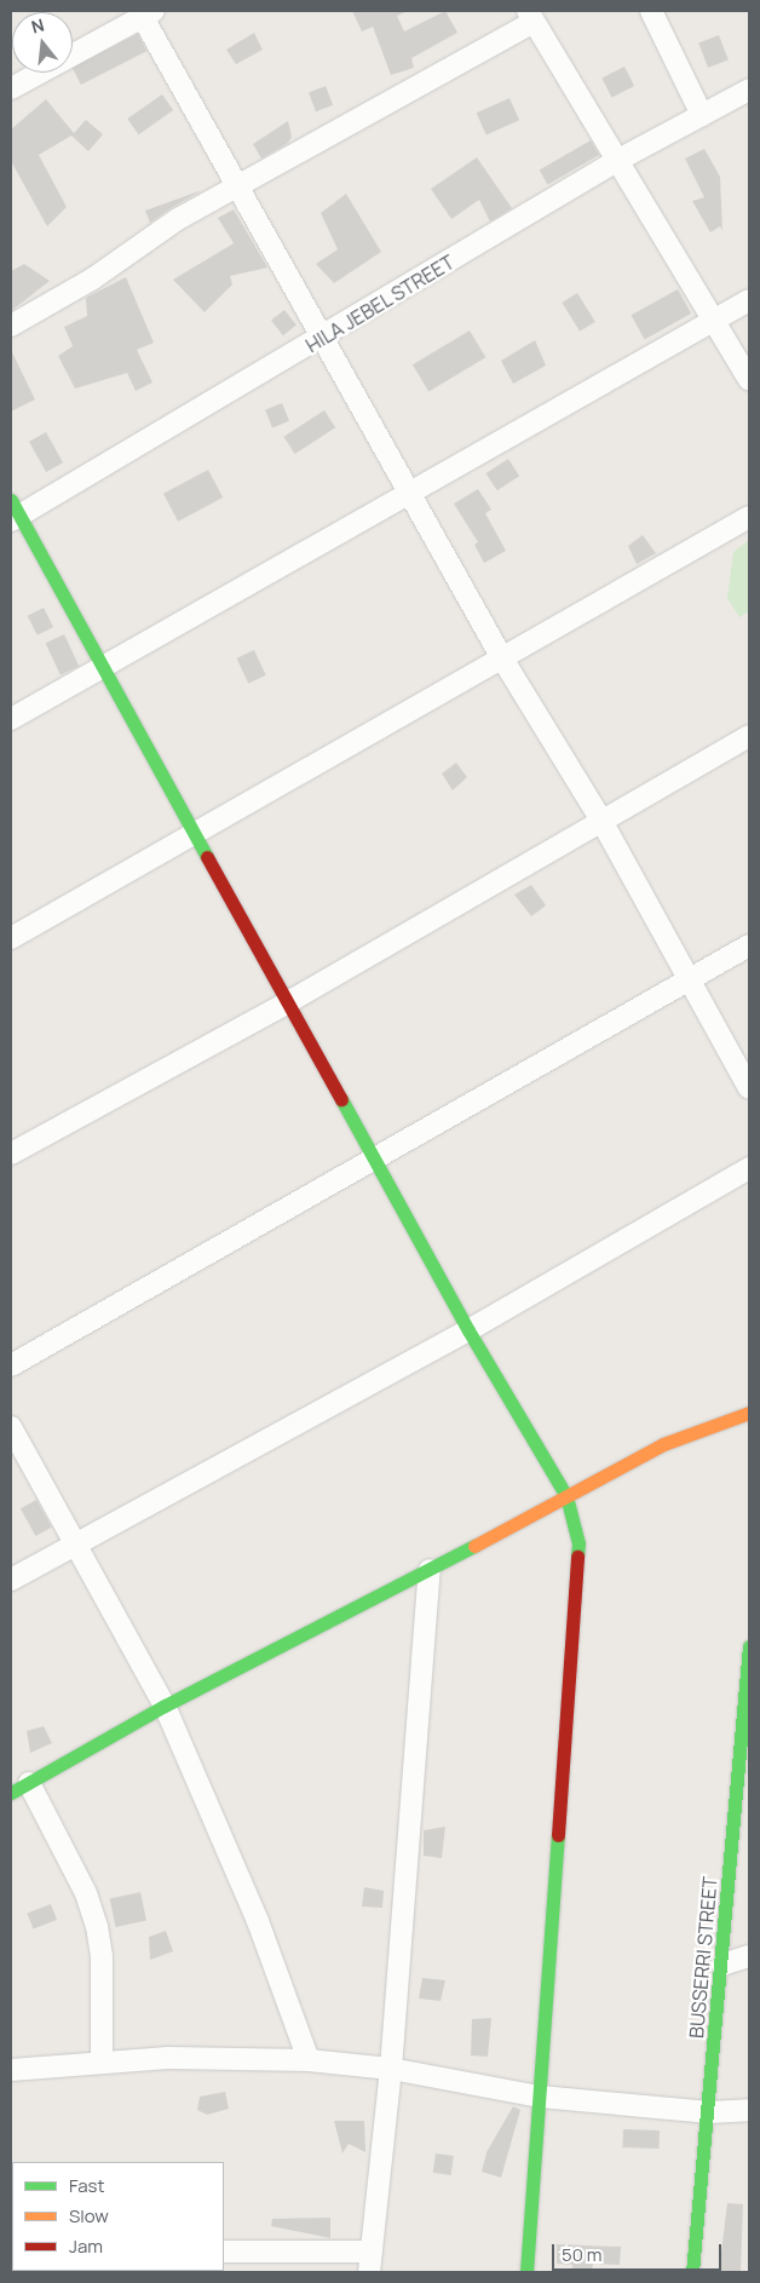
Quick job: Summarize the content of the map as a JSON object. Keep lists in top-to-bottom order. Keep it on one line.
{"streets":{"street":["HILA JEBEL STREET","BUSSERRI STREET"]},"legend":["Fast","Slow","Jam"],"scale_bar":"50 m","north":"top"}
